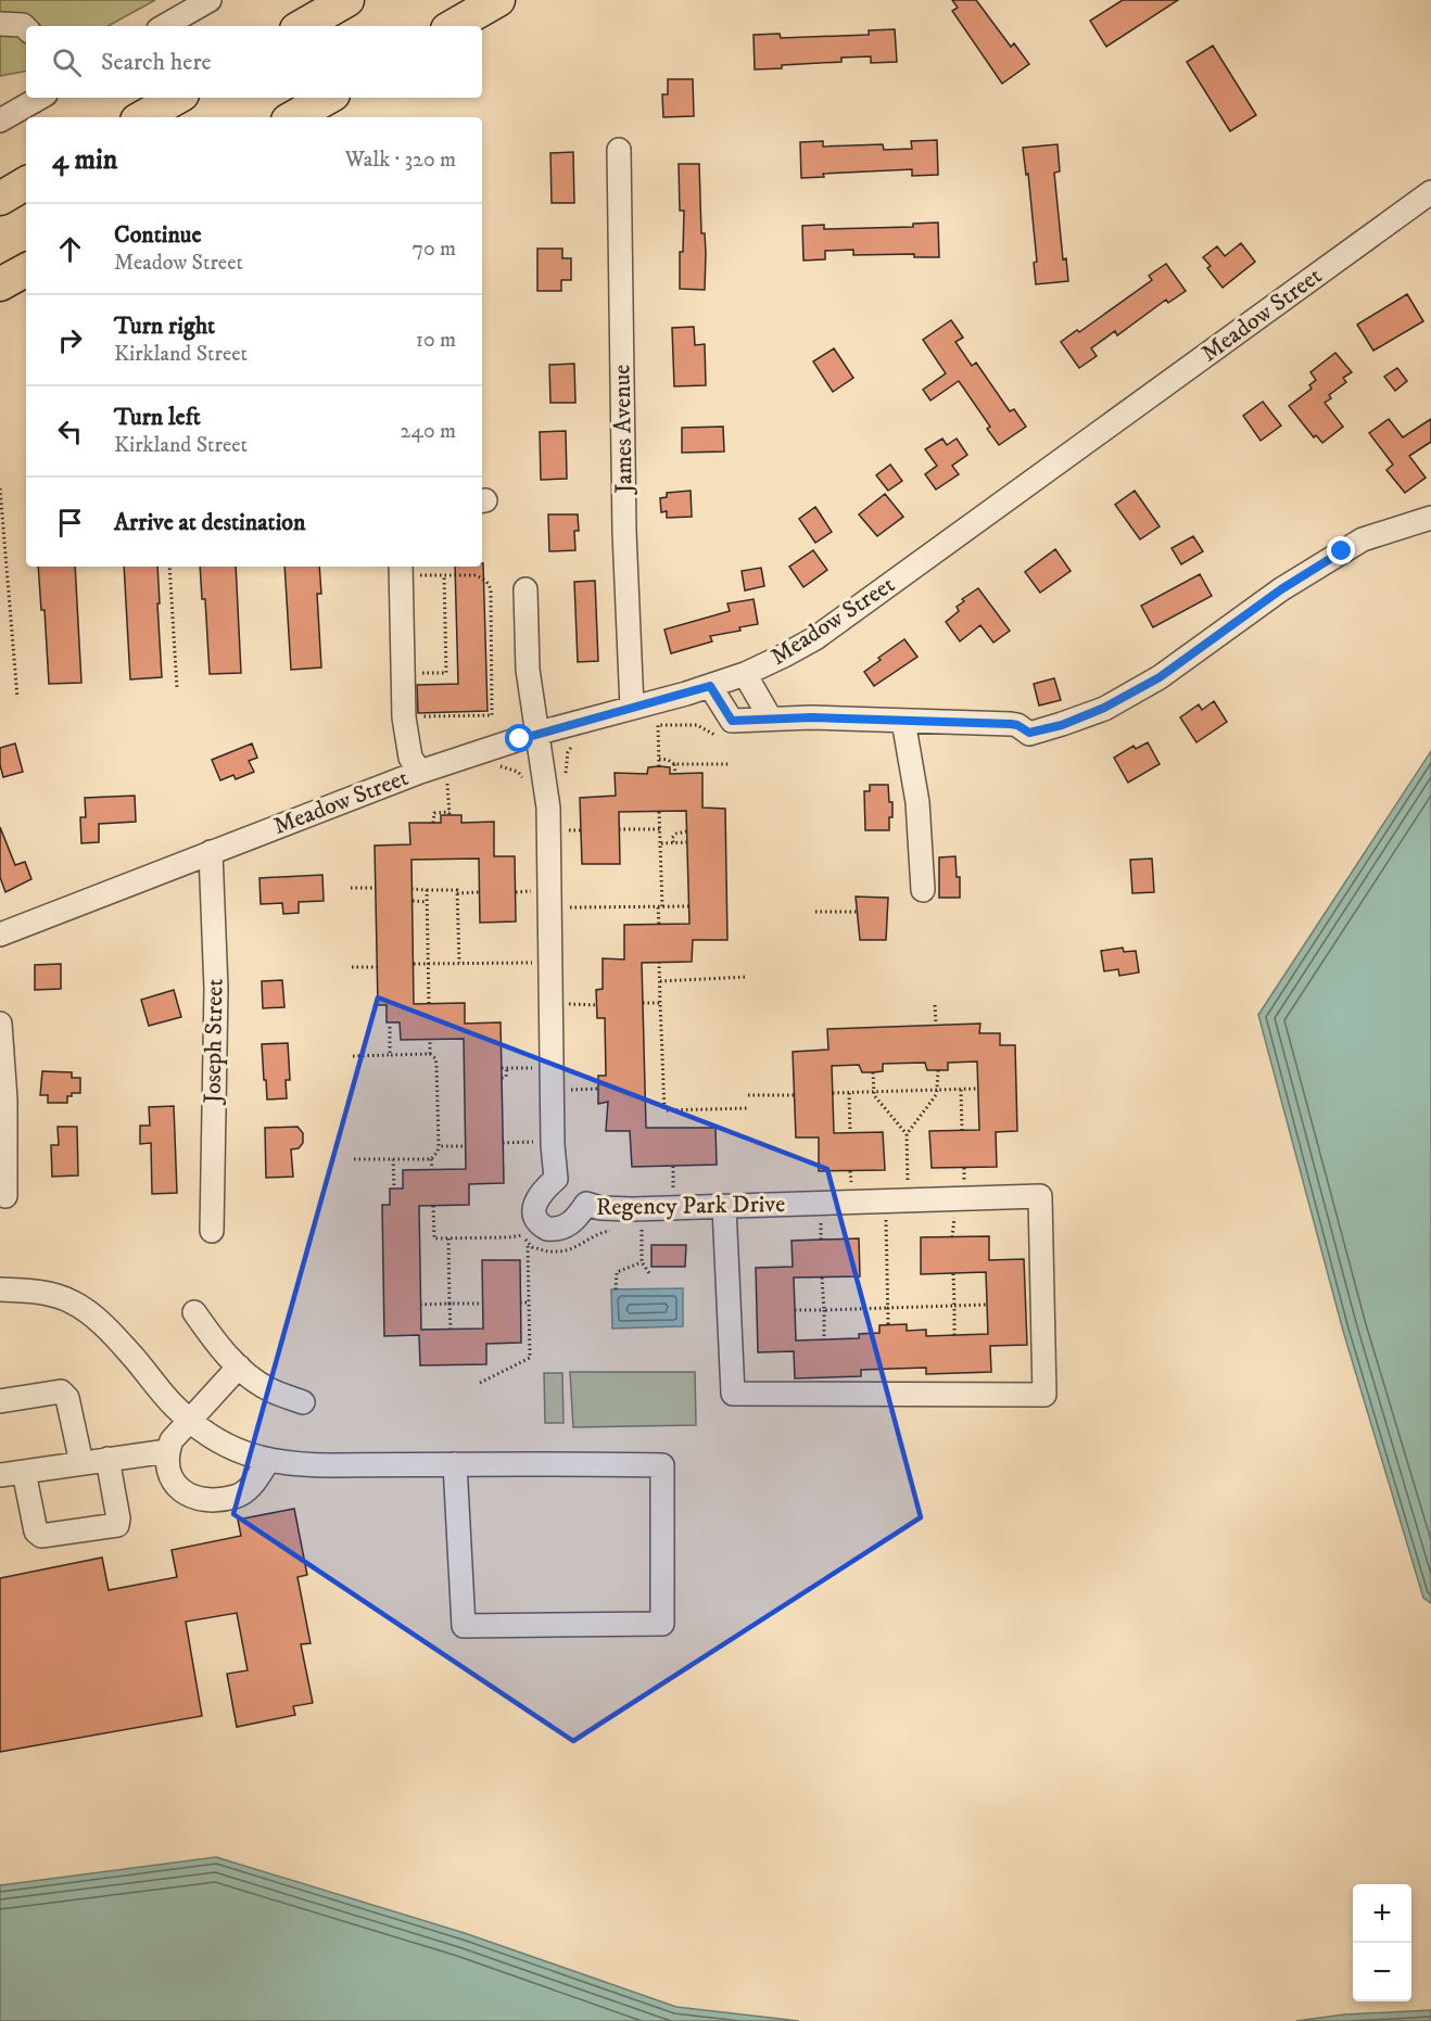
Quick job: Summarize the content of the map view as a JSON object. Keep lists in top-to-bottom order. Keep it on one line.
{"streets":{"street":["Meadow Street","James Avenue","Joseph Street","Regency Park Drive"]},"crossings":[["Meadow Street","James Avenue"],["Meadow Street","Joseph Street"],["Meadow Street","Regency Park Drive"]],"page":{"search":"Search here","heading":["4 min","Walk · 320 m"],"list":[["Continue","Meadow Street","70 m"],["Turn right","Kirkland Street","10 m"],["Turn left","Kirkland Street","240 m"],"Arrive at destination"],"map_buttons":["+","−"]}}
